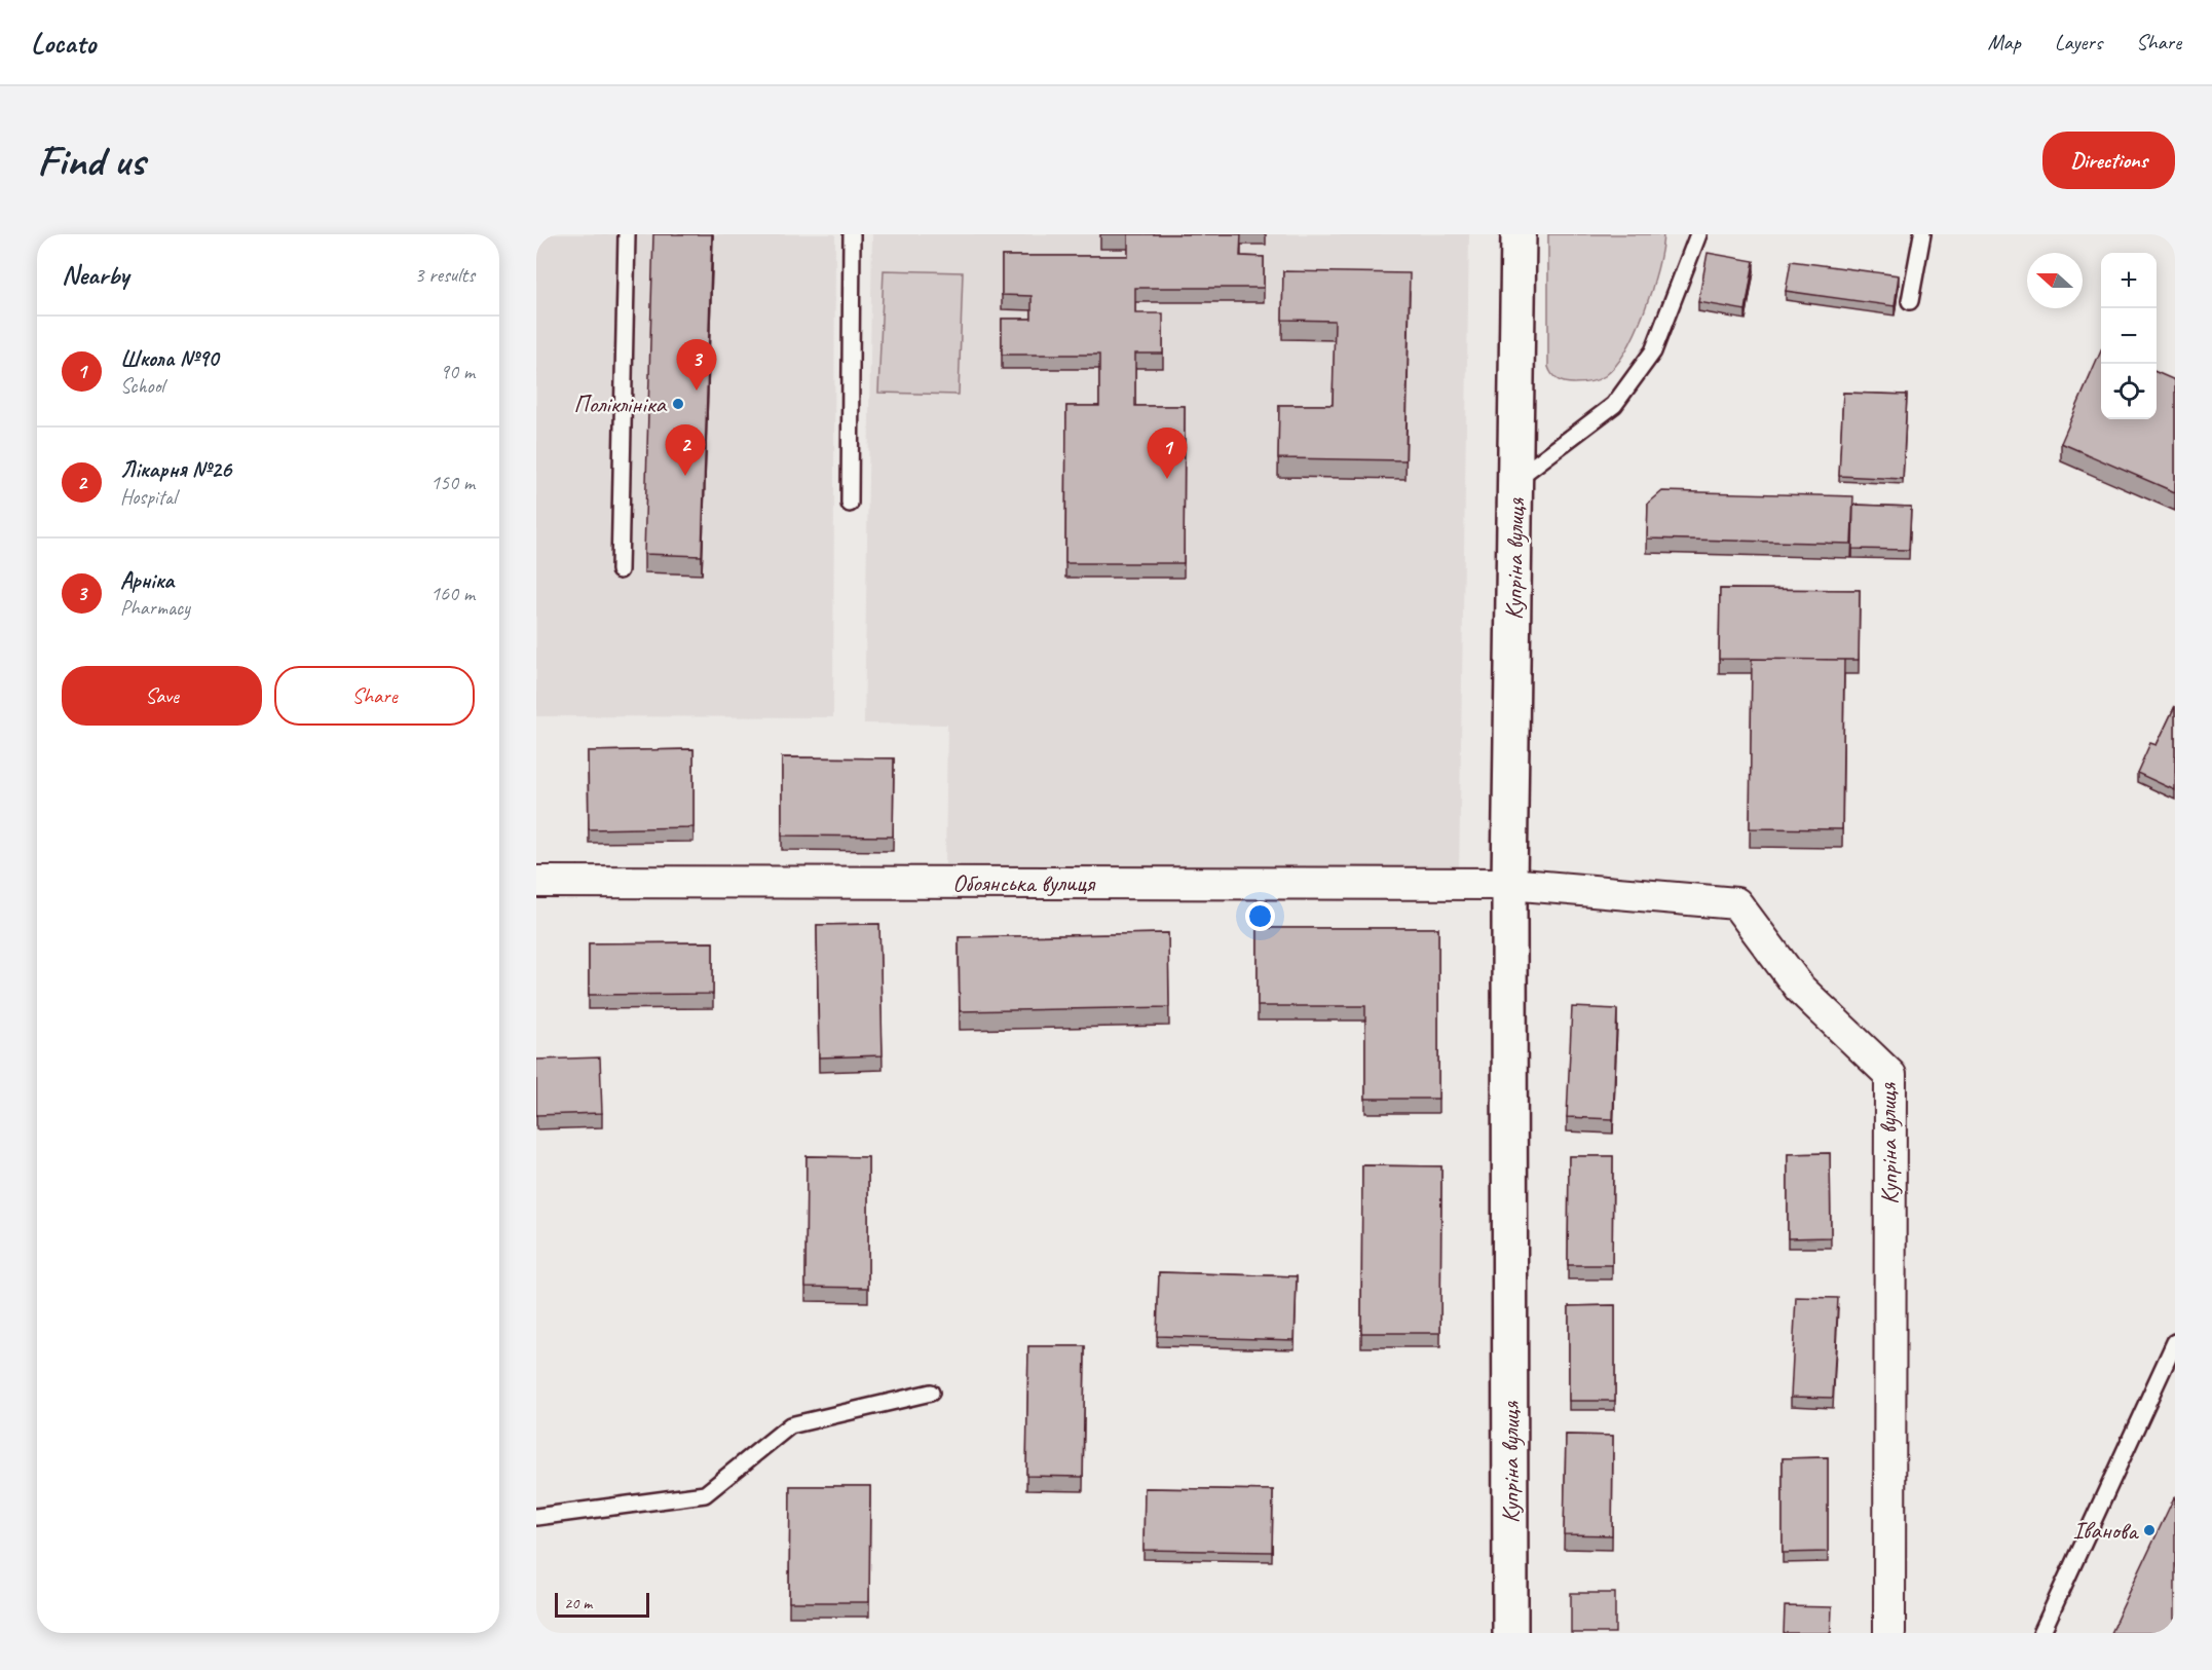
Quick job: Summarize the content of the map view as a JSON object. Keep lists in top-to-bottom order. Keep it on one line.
{"streets":{"main road":["Купріна вулиця"],"street":["Обоянська вулиця"]},"crossings":[["Купріна вулиця","Обоянська вулиця"]],"places":["Поліклініка","Іванова"],"scale_bar":"20 m","north":"left","page":{"header":"Locato","nav":["Map","Layers","Share"],"buttons":["Directions",["Save","Share"]],"title":"Find us","heading":["Nearby","3 results"],"map_buttons":["+","−"],"list":[{"mark":"1","name":"Школа №90","note":"School","value":"90 m"},{"mark":"2","name":"Лікарня №26","note":"Hospital","value":"150 m"},{"mark":"3","name":"Арніка","note":"Pharmacy","value":"160 m"}],"pins":["3","2","1"],"scale":"20 m"}}
